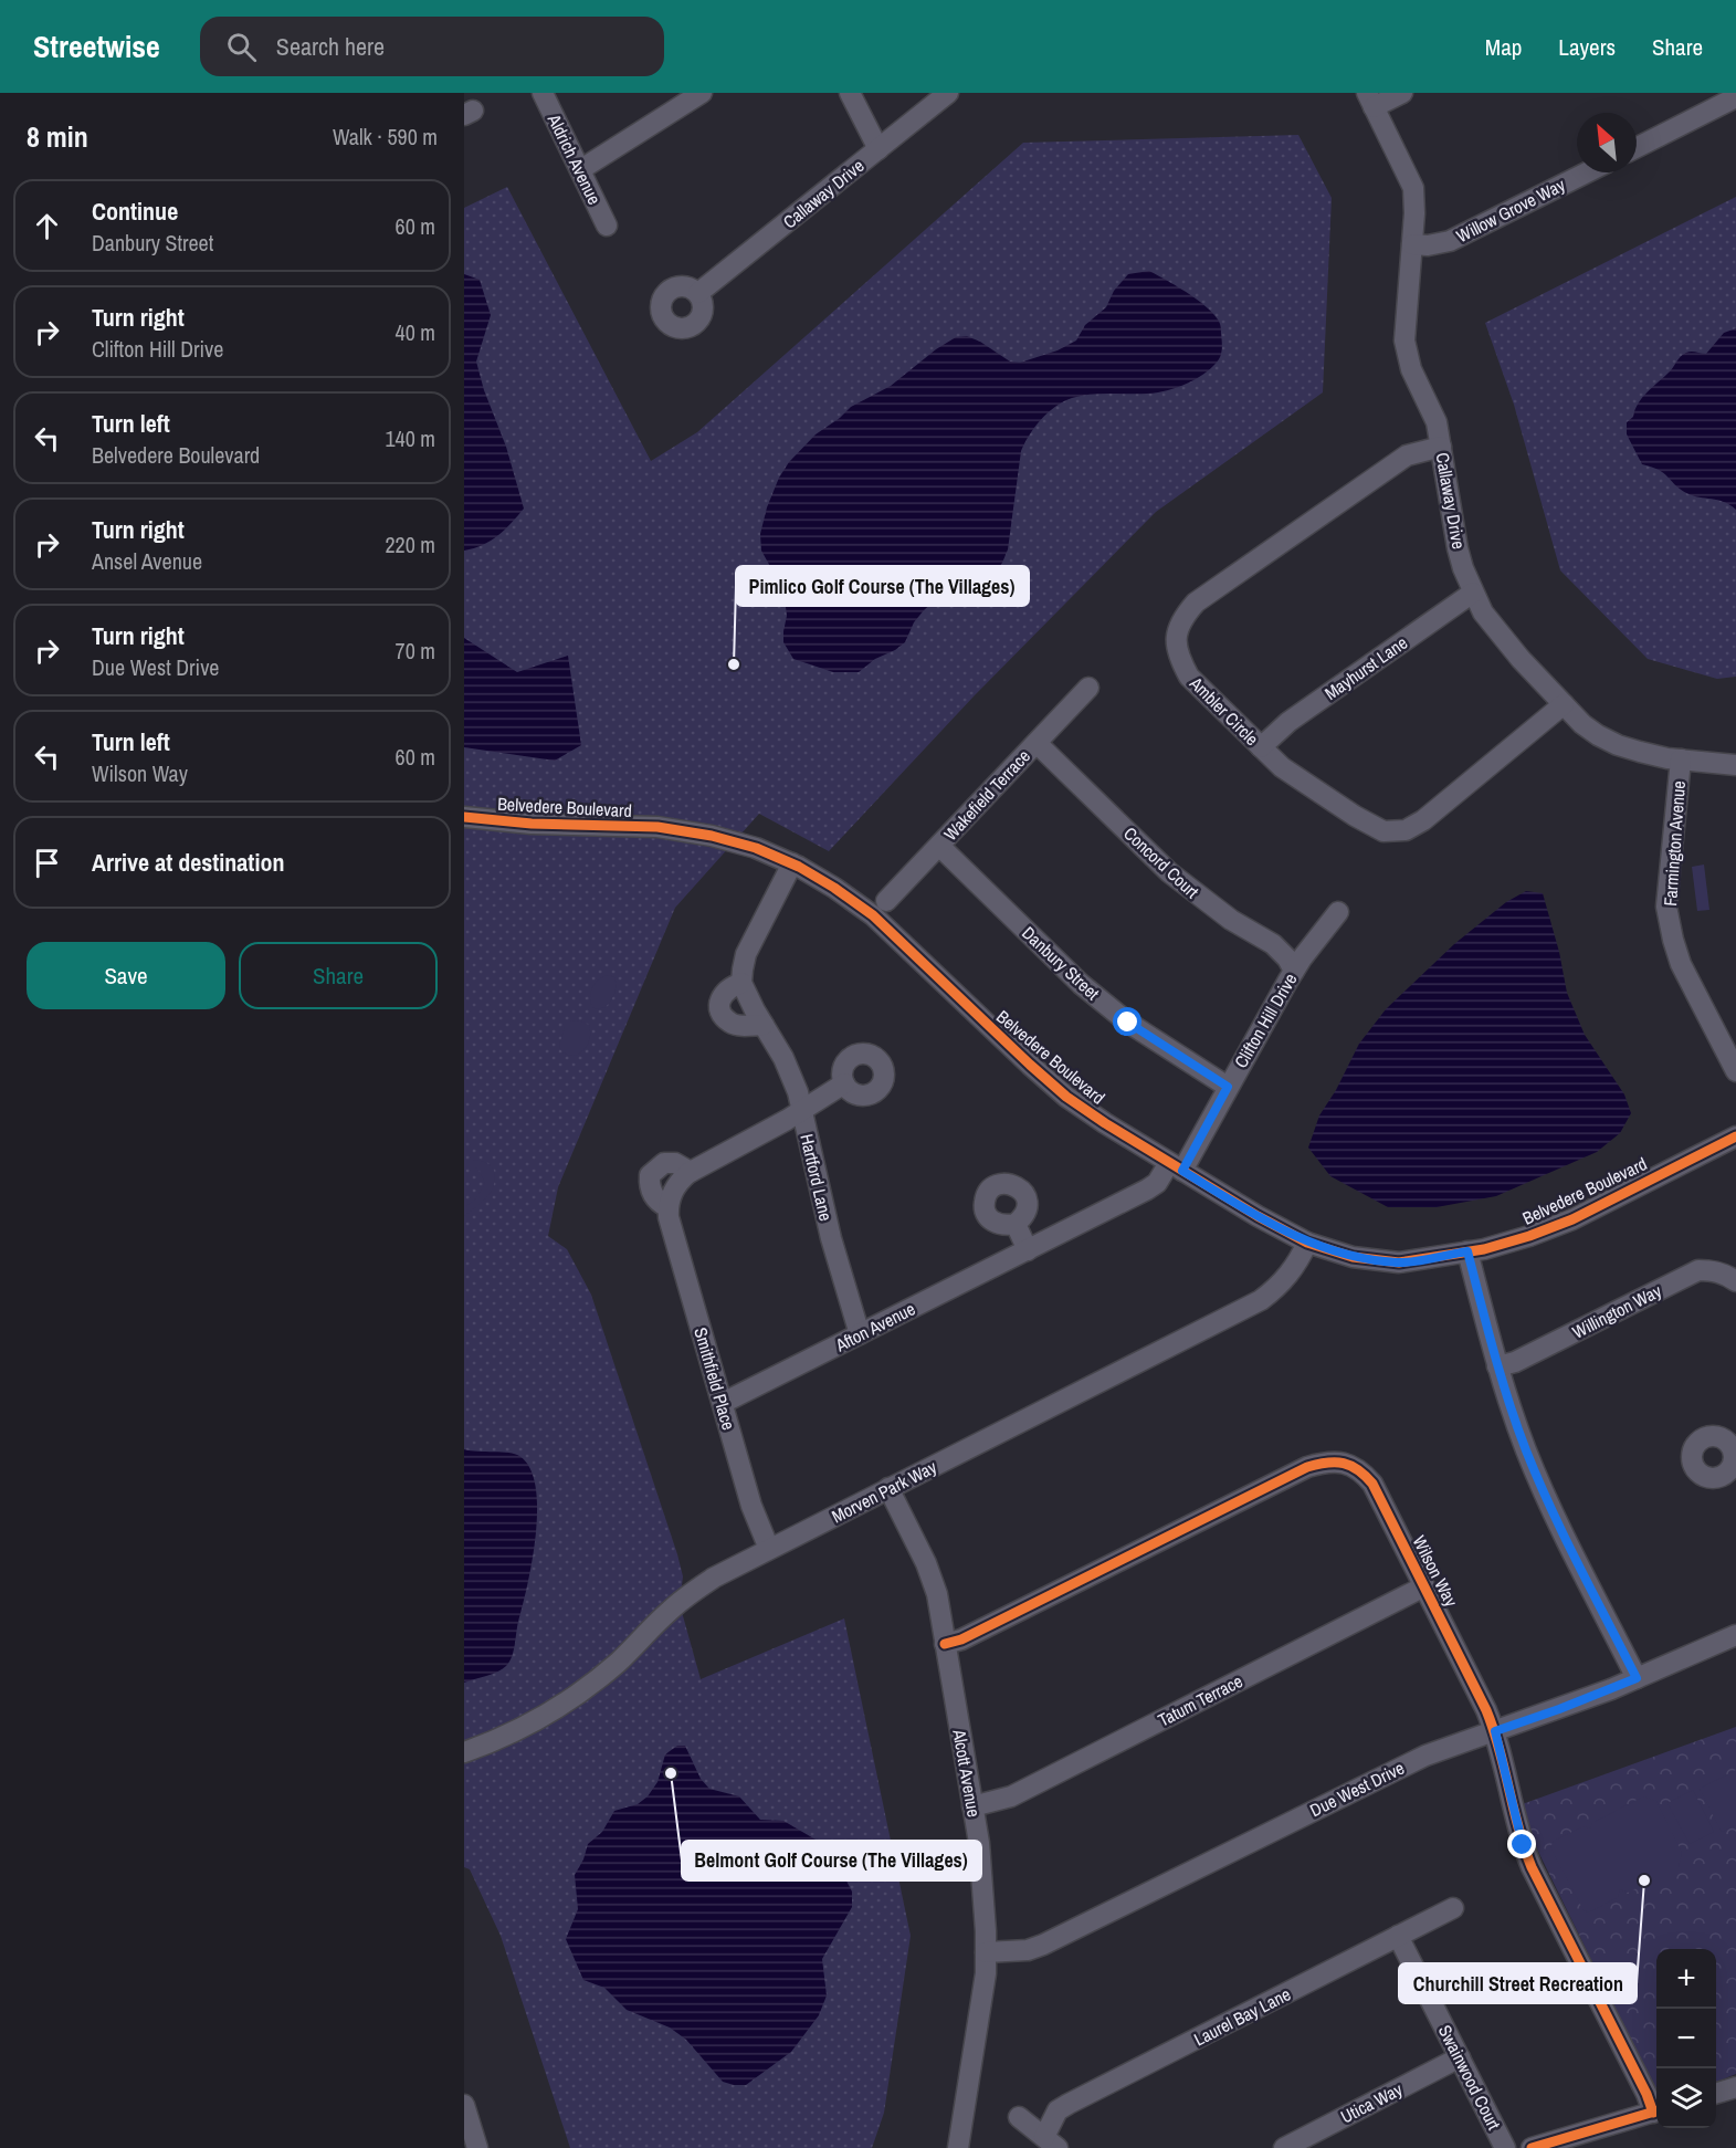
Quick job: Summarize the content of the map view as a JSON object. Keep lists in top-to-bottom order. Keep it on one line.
{"streets":{"street":["Aldrich Avenue","Callaway Drive","Willow Grove Way","Mayhurst Lane","Ambler Circle","Wakefield Terrace","Belvedere Boulevard","Farmington Avenue","Concord Court","Danbury Street","Clifton Hill Drive","Hartford Lane","Willington Way","Afton Avenue","Smithfield Place","Morven Park Way","Wilson Way","Tatum Terrace","Alcott Avenue","Due West Drive","Laurel Bay Lane","Swainwood Court","Utica Way"]},"crossings":[["Callaway Drive","Willow Grove Way"],["Callaway Drive","Mayhurst Lane"],["Callaway Drive","Ambler Circle"],["Callaway Drive","Farmington Avenue"],["Mayhurst Lane","Ambler Circle"],["Wakefield Terrace","Concord Court"],["Wakefield Terrace","Danbury Street"],["Belvedere Boulevard","Clifton Hill Drive"],["Belvedere Boulevard","Afton Avenue"],["Belvedere Boulevard","Morven Park Way"],["Concord Court","Clifton Hill Drive"],["Danbury Street","Clifton Hill Drive"],["Clifton Hill Drive","Afton Avenue"],["Hartford Lane","Afton Avenue"],["Afton Avenue","Smithfield Place"],["Smithfield Place","Morven Park Way"],["Morven Park Way","Alcott Avenue"],["Wilson Way","Tatum Terrace"],["Wilson Way","Alcott Avenue"],["Wilson Way","Due West Drive"],["Tatum Terrace","Alcott Avenue"],["Alcott Avenue","Due West Drive"],["Laurel Bay Lane","Swainwood Court"],["Swainwood Court","Utica Way"]],"places":["Pimlico Golf Course (The Villages)","Belmont Golf Course (The Villages)","Churchill Street Recreation"],"north":"top left","page":{"header":"Streetwise","search":"Search here","nav":["Map","Layers","Share"],"heading":["8 min","Walk · 590 m"],"list":[["Continue","Danbury Street","60 m"],["Turn right","Clifton Hill Drive","40 m"],["Turn left","Belvedere Boulevard","140 m"],["Turn right","Ansel Avenue","220 m"],["Turn right","Due West Drive","70 m"],["Turn left","Wilson Way","60 m"],"Arrive at destination"],"buttons":["Save","Share"],"map_buttons":["+","−"]}}
